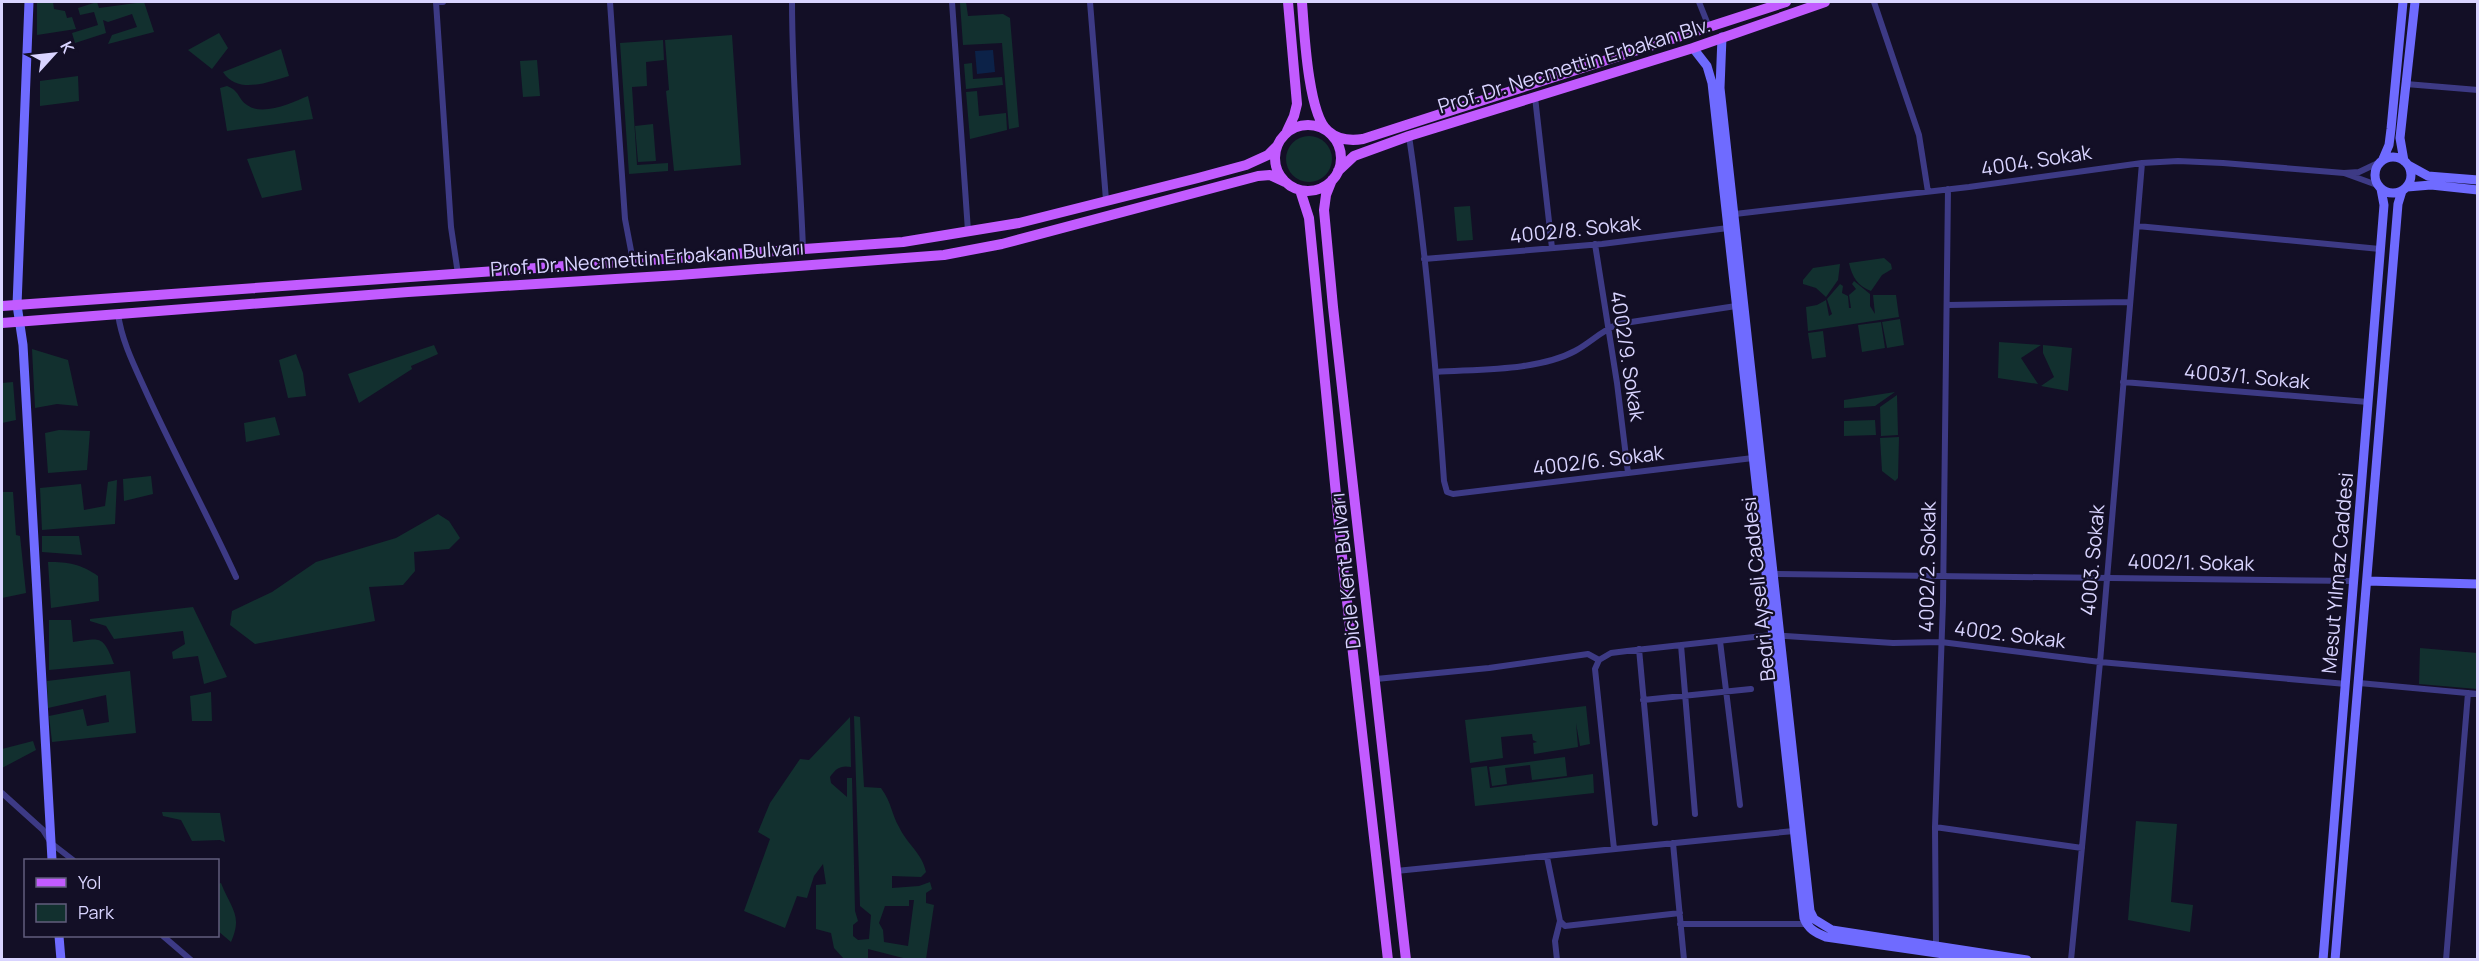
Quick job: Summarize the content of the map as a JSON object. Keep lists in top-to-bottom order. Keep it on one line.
{"streets":{"main road":["Prof. Dr. Necmettin Erbakan Blv.","Prof. Dr. Necmettin Erbakan Bulvarı","Dicle Kent Bulvarı","Mesut Yılmaz Caddesi","Bedri Ayseli Caddesi"],"street":["4004. Sokak","4002/8. Sokak","4002/9. Sokak","4003/1. Sokak","4002/6. Sokak","4003. Sokak","4002/1. Sokak","4002/2. Sokak","4002. Sokak"]},"crossings":[["Prof. Dr. Necmettin Erbakan Blv.","Prof. Dr. Necmettin Erbakan Bulvarı"],["Prof. Dr. Necmettin Erbakan Blv.","Dicle Kent Bulvarı"],["Prof. Dr. Necmettin Erbakan Blv.","Bedri Ayseli Caddesi"],["4004. Sokak","4003. Sokak"],["4004. Sokak","4002/2. Sokak"],["4004. Sokak","Bedri Ayseli Caddesi"],["4002/8. Sokak","4002/9. Sokak"],["4002/8. Sokak","Bedri Ayseli Caddesi"],["Prof. Dr. Necmettin Erbakan Bulvarı","Dicle Kent Bulvarı"],["4002/9. Sokak","4002/6. Sokak"],["4003/1. Sokak","4003. Sokak"],["4003/1. Sokak","Mesut Yılmaz Caddesi"],["4002/6. Sokak","Bedri Ayseli Caddesi"],["4003. Sokak","4002/1. Sokak"],["4003. Sokak","4002. Sokak"],["4002/1. Sokak","4002/2. Sokak"],["4002/1. Sokak","Mesut Yılmaz Caddesi"],["4002/1. Sokak","Bedri Ayseli Caddesi"],["4002/2. Sokak","Bedri Ayseli Caddesi"],["4002/2. Sokak","4002. Sokak"],["Mesut Yılmaz Caddesi","4002. Sokak"],["Bedri Ayseli Caddesi","4002. Sokak"]],"legend":["Yol","Park"],"north":"top right"}
